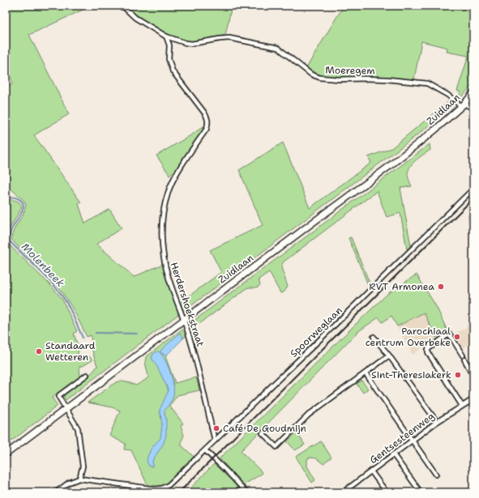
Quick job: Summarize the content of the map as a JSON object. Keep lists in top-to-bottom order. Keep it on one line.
{"streets":{"main road":["Zuidlaan"],"street":["Moeregem","Herdershoekstraat","Spoorweglaan","Gentsesteenweg"]},"crossings":[["Moeregem","Zuidlaan"],["Moeregem","Herdershoekstraat"],["Zuidlaan","Herdershoekstraat"],["Herdershoekstraat","Spoorweglaan"]],"water":["Molenbeek"],"places":["RVT Armonea","Parochiaal centrum Overbeke","Standaard Wetteren","Sint-Theresiakerk","Café De Goudmijn"]}
